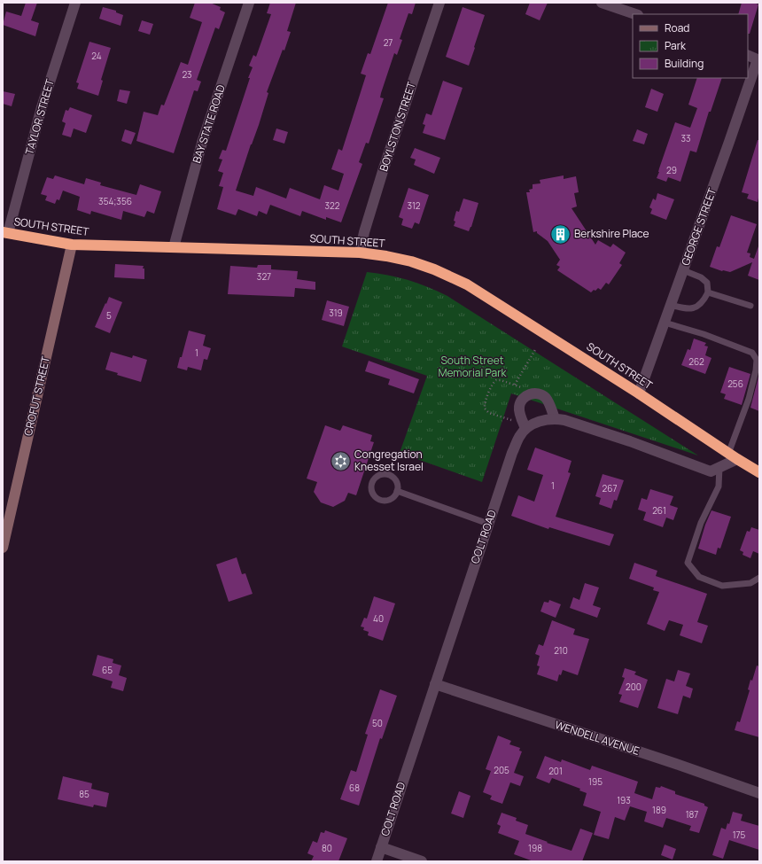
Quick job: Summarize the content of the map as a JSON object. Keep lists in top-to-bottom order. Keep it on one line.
{"streets":{"highway":["SOUTH STREET"],"street":["TAYLOR STREET","BAY STATE ROAD","BOYLSTON STREET","GEORGE STREET","CROFUT STREET","COLT ROAD","WENDELL AVENUE"]},"crossings":[["TAYLOR STREET","SOUTH STREET"],["BAY STATE ROAD","SOUTH STREET"],["BOYLSTON STREET","SOUTH STREET"],["SOUTH STREET","GEORGE STREET"],["SOUTH STREET","CROFUT STREET"],["COLT ROAD","WENDELL AVENUE"]],"parks":["South Street Memorial Park"],"places":{"building":["Berkshire Place"],"synagogue":["Congregation Knesset Israel"]},"house_numbers":["27","24","23","33","29","354;356","322","312","327","319","5","1","262","256","1","267","261","40","210","65","200","50","205","201","195","68","85","193","189","187","175","80","198"],"legend":["Road","Park","Building"]}
